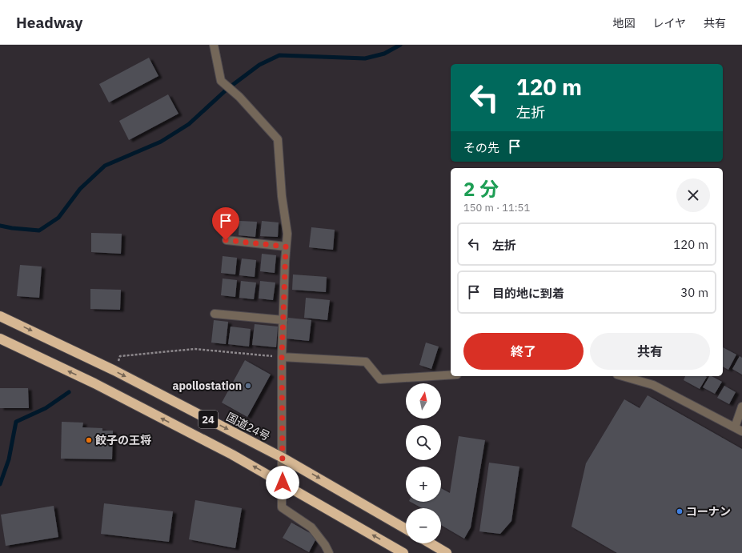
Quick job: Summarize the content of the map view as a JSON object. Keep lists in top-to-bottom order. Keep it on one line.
{"streets":{"highway":["24","国道24号"]},"places":["apollostation","餃子の王将","コーナン"],"north":"top","page":{"header":"Headway","nav":["地図","レイヤ","共有"],"turn":["120 m","左折"],"then":"その先","heading":["2 分","150 m · 11:51"],"list":[{"name":"左折","value":"120 m"},{"name":"目的地に到着","value":"30 m"}],"buttons":["終了","共有"],"map_buttons":["+","−"]}}
